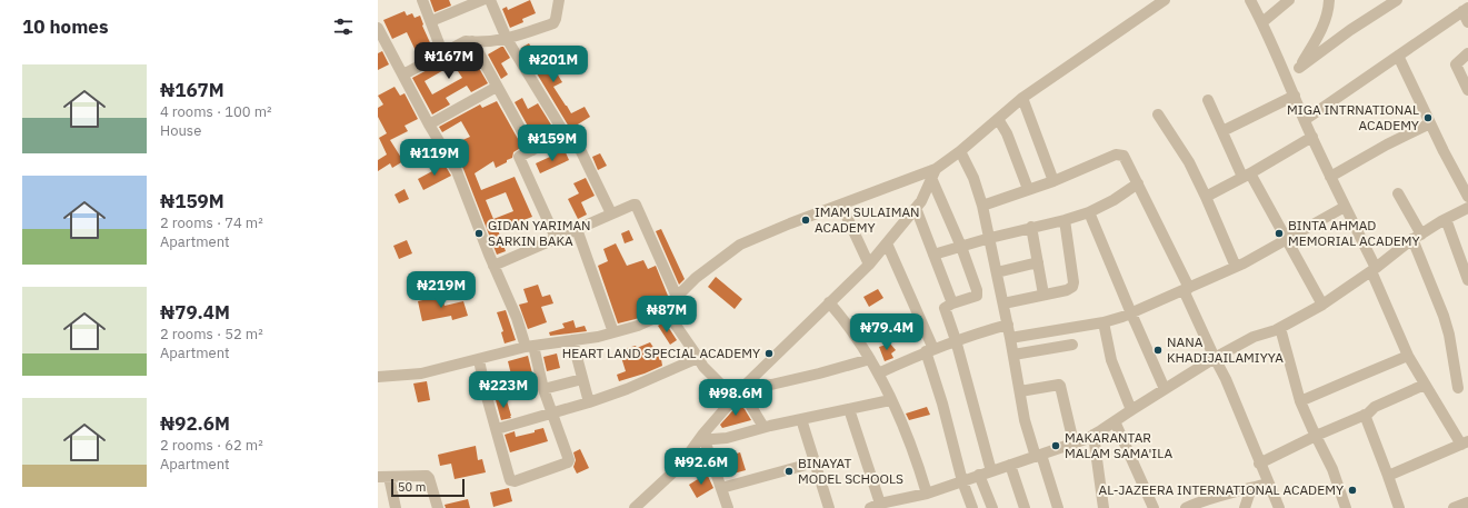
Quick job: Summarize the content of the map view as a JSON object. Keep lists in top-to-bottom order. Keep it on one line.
{"places":["MIGA INTRNATIONAL ACADEMY","IMAM SULAIMAN ACADEMY","GIDAN YARIMAN SARKIN BAKA","BINTA AHMAD MEMORIAL ACADEMY","NANA KHADIJAILAMIYYA","HEART LAND SPECIAL ACADEMY","MAKARANTAR MALAM SAMA'ILA","BINAYAT MODEL SCHOOLS","AL-JAZEERA INTERNATIONAL ACADEMY"],"scale_bar":"50 m","page":{"heading":"10 homes","price":["₦167M","₦201M","₦159M","₦119M","₦219M","₦87M","₦79.4M","₦223M","₦98.6M","₦92.6M"],"list":[{"name":"₦167M","note":"4 rooms · 100 m² · House"},{"name":"₦159M","note":"2 rooms · 74 m² · Apartment"},{"name":"₦79.4M","note":"2 rooms · 52 m² · Apartment"},{"name":"₦92.6M","note":"2 rooms · 62 m² · Apartment"}],"scale":"50 m"}}
